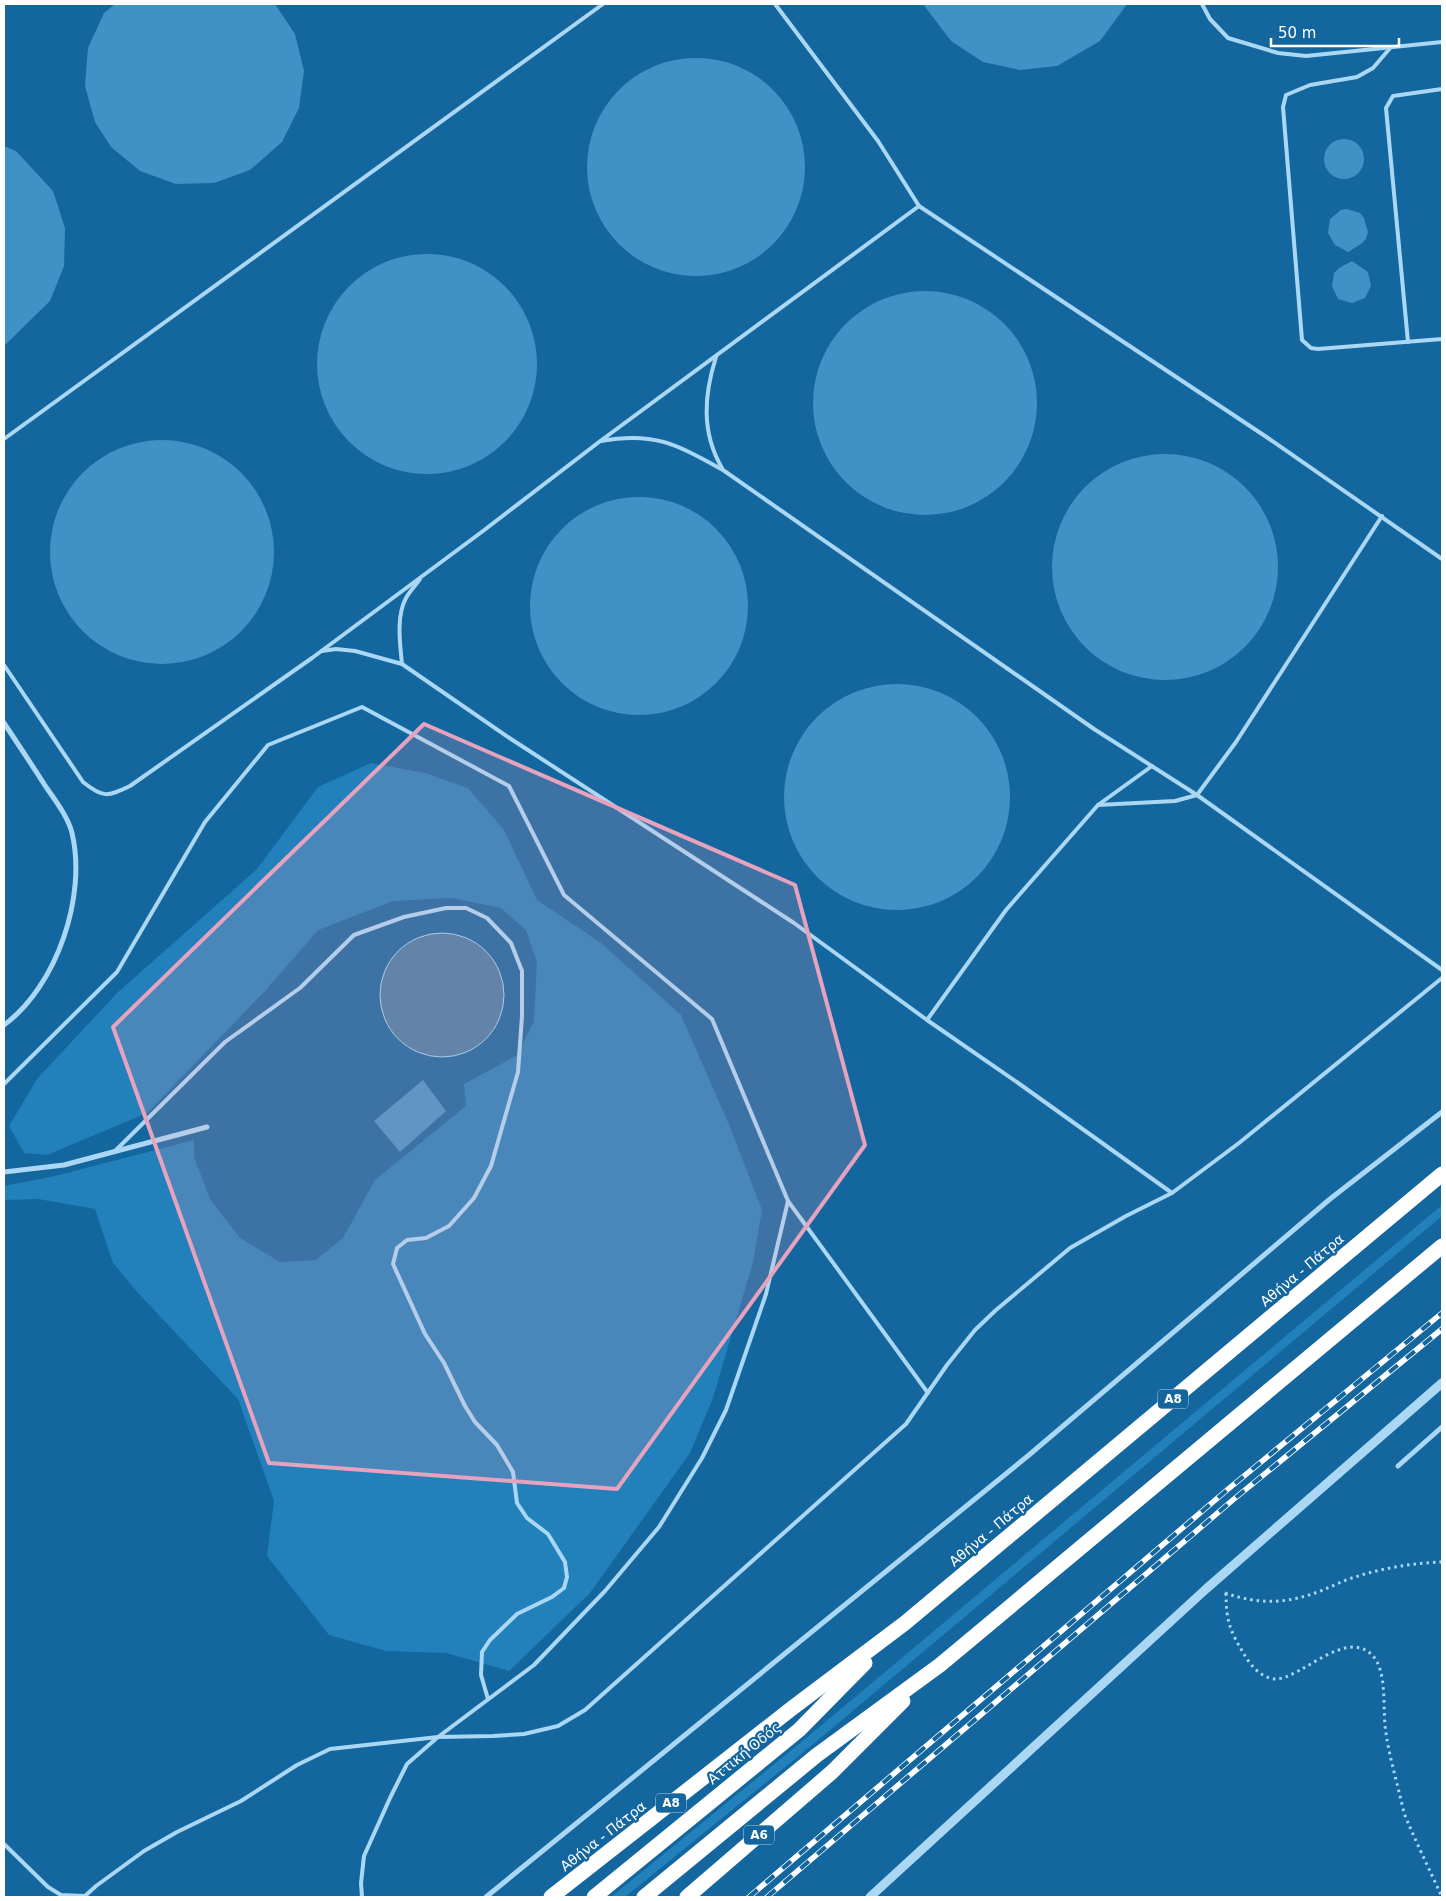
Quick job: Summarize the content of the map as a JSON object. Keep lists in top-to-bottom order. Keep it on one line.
{"streets":{"highway":["Αθήνα - Πάτρα","Α8","Αττική Οδός","Α6"]},"crossings":[["Αθήνα - Πάτρα","Αττική Οδός"]],"scale_bar":"50 m"}
